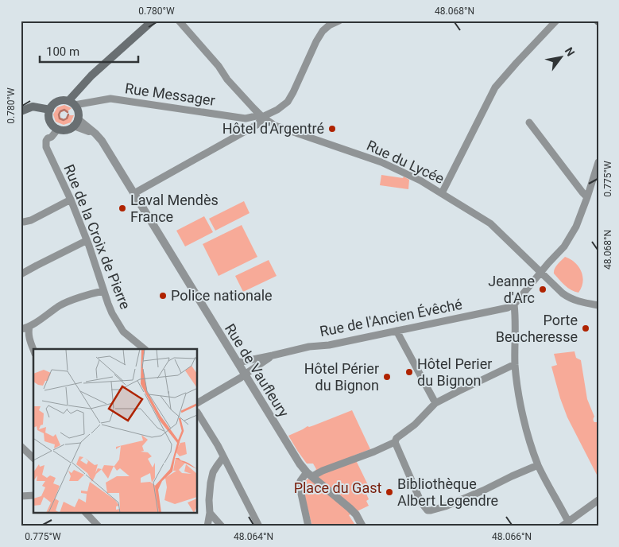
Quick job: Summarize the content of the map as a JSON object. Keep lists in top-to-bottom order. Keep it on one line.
{"streets":{"street":["Rue Messager","Rue du Lycée","Rue de la Croix de Pierre","Rue de l'Ancien Évêché","Rue de Vaufleury"]},"crossings":[["Rue Messager","Rue du Lycée"],["Rue Messager","Rue de la Croix de Pierre"],["Rue Messager","Rue de Vaufleury"],["Rue de la Croix de Pierre","Rue de Vaufleury"],["Rue de l'Ancien Évêché","Rue de Vaufleury"]],"parks":["Place du Gast"],"places":["Hôtel d'Argentré","Laval Mendès France","Jeanne d'Arc","Police nationale","Porte Beucheresse","Hôtel Perier du Bignon","Hôtel Périer du Bignon","Bibliothèque Albert Legendre"],"scale_bar":"100 m","north":"top right","coordinates":["0.780°W","48.068°N","0.775°W","48.064°N","48.066°N"]}
